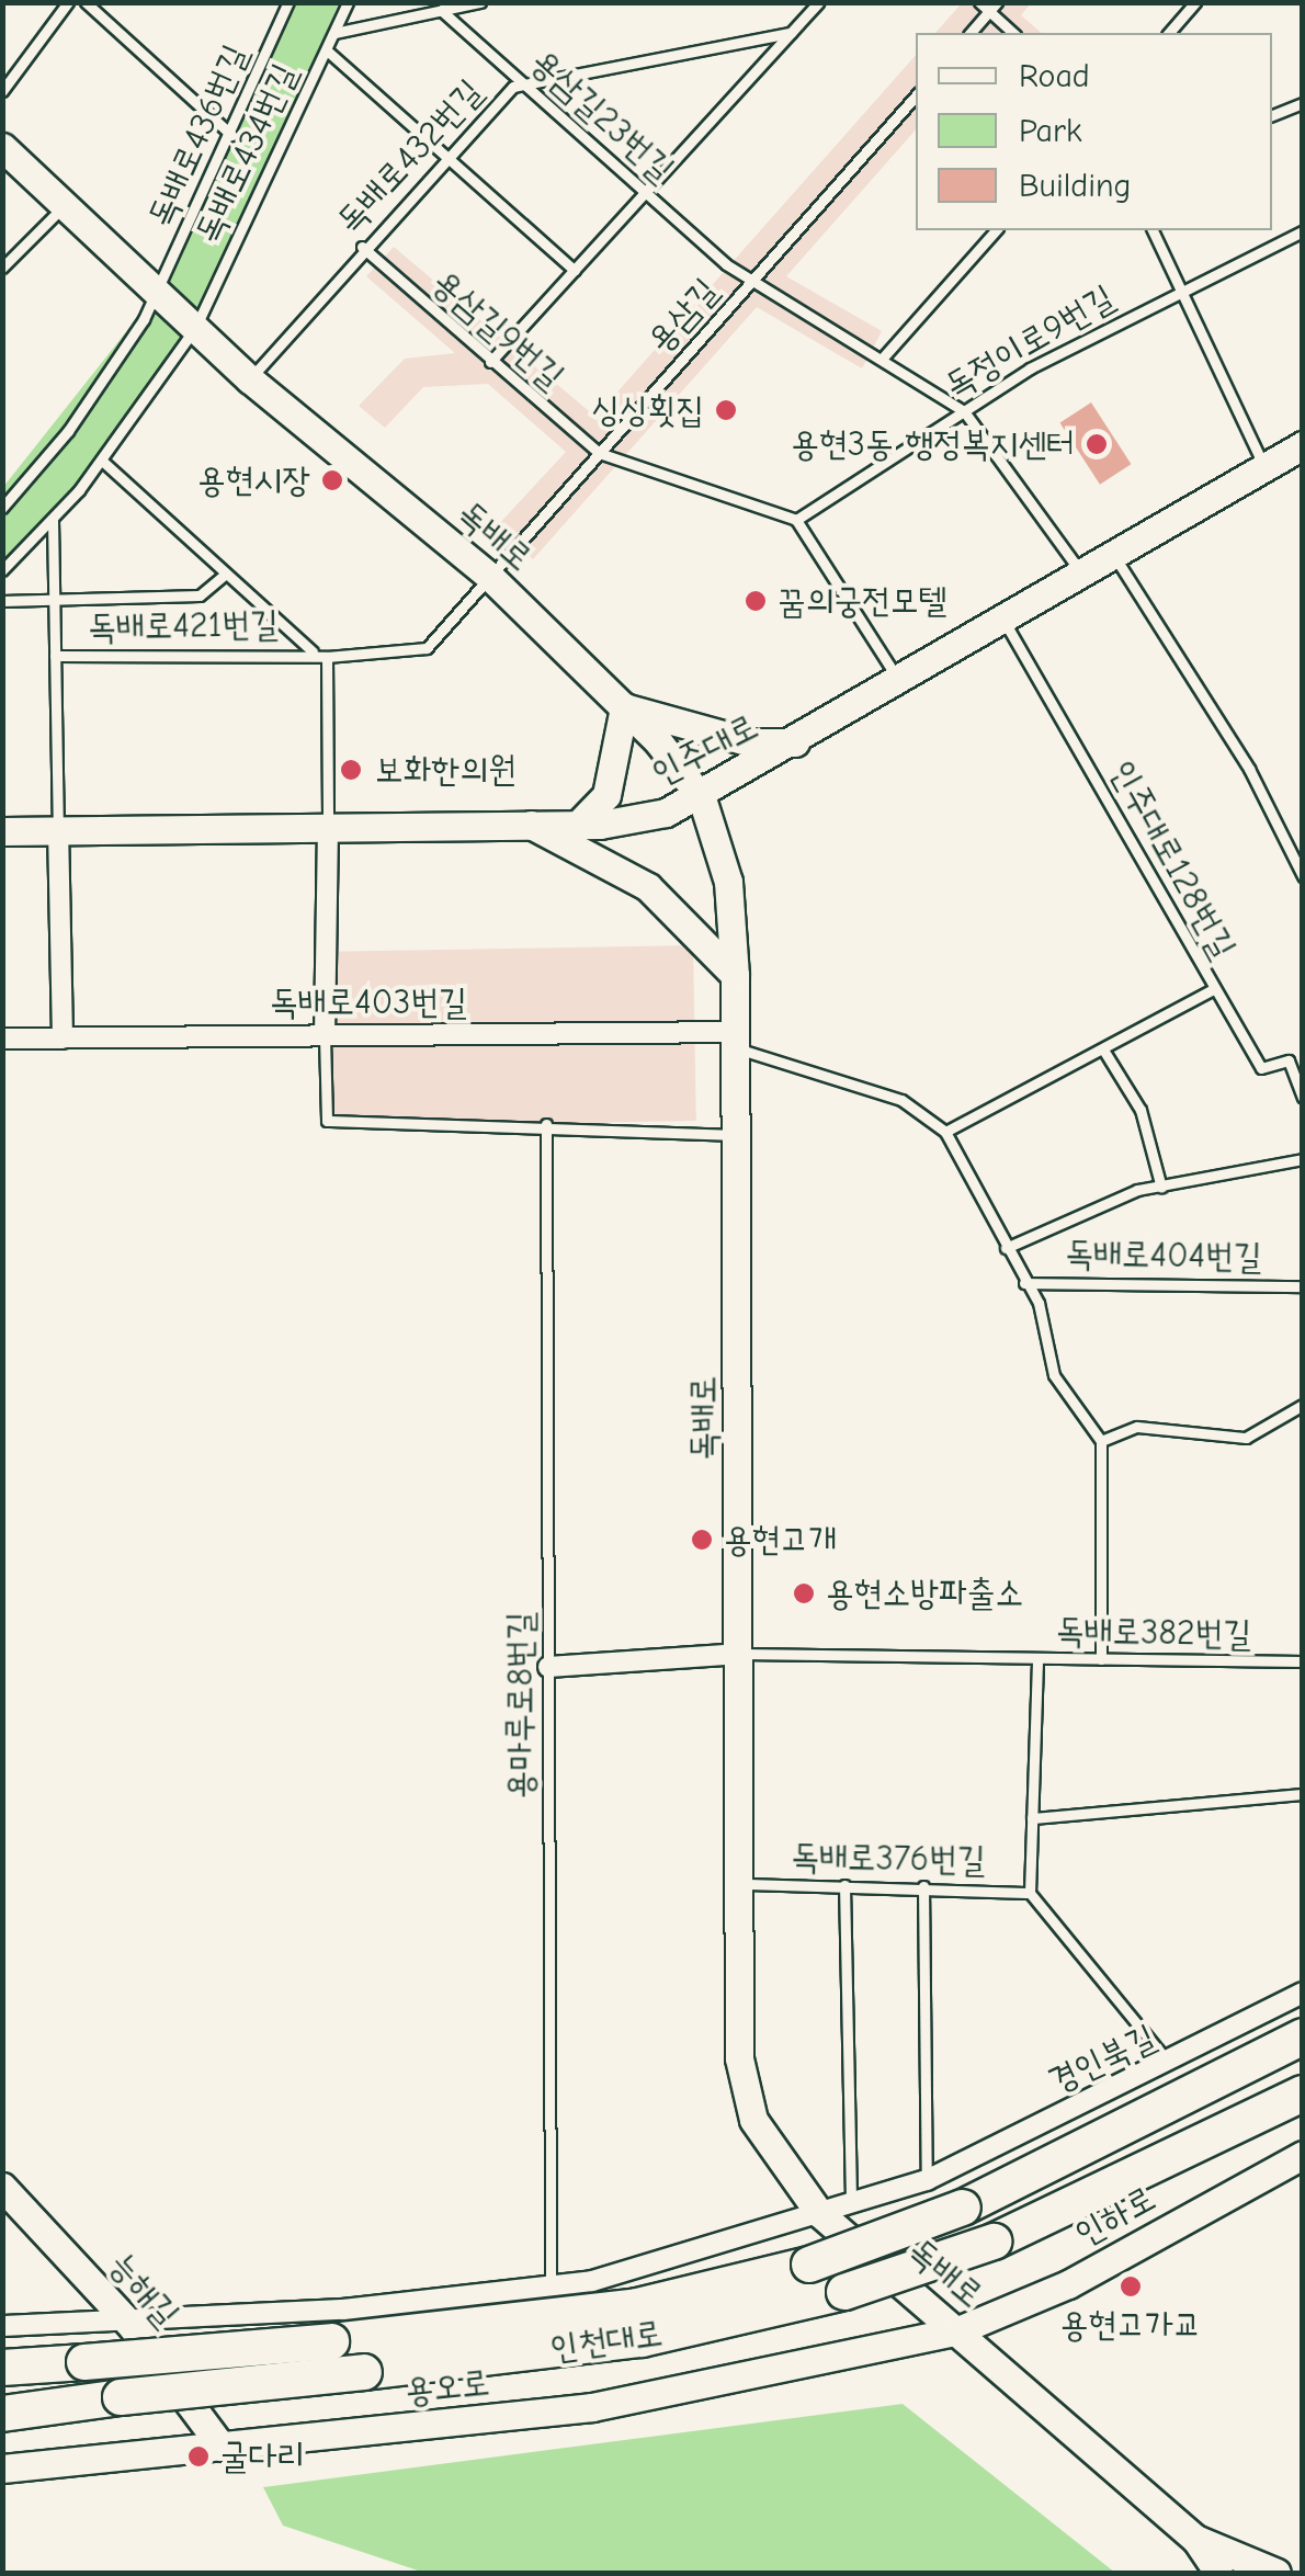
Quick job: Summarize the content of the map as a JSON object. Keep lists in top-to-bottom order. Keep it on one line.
{"streets":{"highway":["인천대로"],"main road":["독배로","인주대로","인하로","능해길","용오로"],"street":["독배로403번길","경인북길"],"lane":["용삼길23번길","독배로436번길","독배로434번길","독배로432번길","용삼길","용삼길9번길","독정이로9번길","독배로421번길","인주대로128번길","독배로404번길","독배로382번길","용마루로8번길","독배로376번길"]},"crossings":[["용삼길23번길","독배로432번길"],["용삼길23번길","용삼길"],["용삼길23번길","독정이로9번길"],["용삼길23번길","인주대로"],["독배로436번길","독배로"],["독배로434번길","독배로"],["독배로432번길","용삼길9번길"],["독배로432번길","독배로"],["용삼길","용삼길9번길"],["용삼길","독배로"],["용삼길","독배로421번길"],["독배로","독배로421번길"],["독배로","인주대로"],["독배로","독배로403번길"],["독배로","독배로404번길"],["독배로","독배로382번길"],["독배로","독배로376번길"],["독배로","경인북길"],["독배로","인하로"],["독배로","용오로"],["인주대로","인주대로128번길"],["독배로403번길","독배로404번길"],["독배로382번길","독배로376번길"],["용마루로8번길","경인북길"],["독배로376번길","경인북길"],["경인북길","능해길"],["인하로","용오로"],["능해길","용오로"]],"places":["싱싱횟집","용현3동 행정복지센터","용현시장","꿈의궁전모텔","보화한의원","용현고개","용현소방파출소","용현고가교","굴다리"],"legend":["Road","Park","Building"]}
